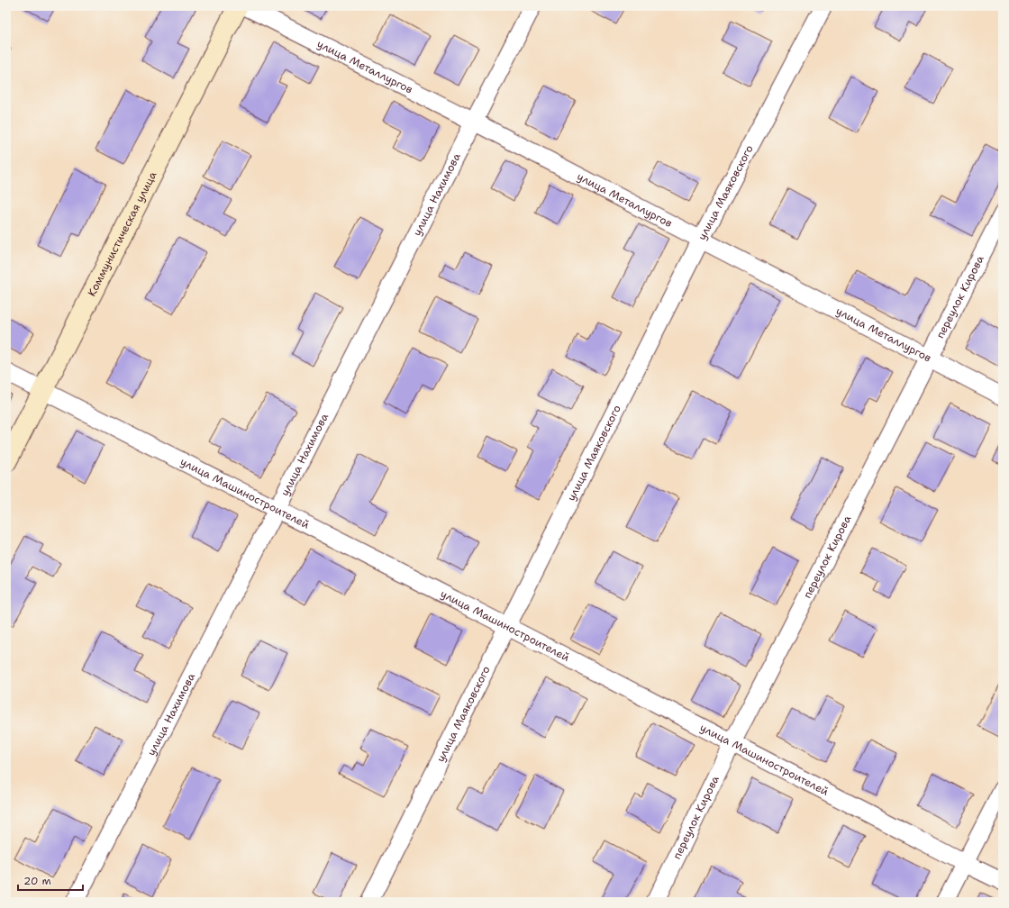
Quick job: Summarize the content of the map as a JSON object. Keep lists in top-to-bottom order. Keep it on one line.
{"streets":{"street":["улица Металлургов","улица Маяковского","улица Нахимова","Коммунистическая улица","переулок Кирова","улица Машиностроителей"]},"crossings":[["улица Металлургов","улица Маяковского"],["улица Металлургов","улица Нахимова"],["улица Металлургов","переулок Кирова"],["улица Маяковского","улица Машиностроителей"],["улица Нахимова","улица Машиностроителей"],["Коммунистическая улица","улица Машиностроителей"],["переулок Кирова","улица Машиностроителей"]],"scale_bar":"20 m"}
